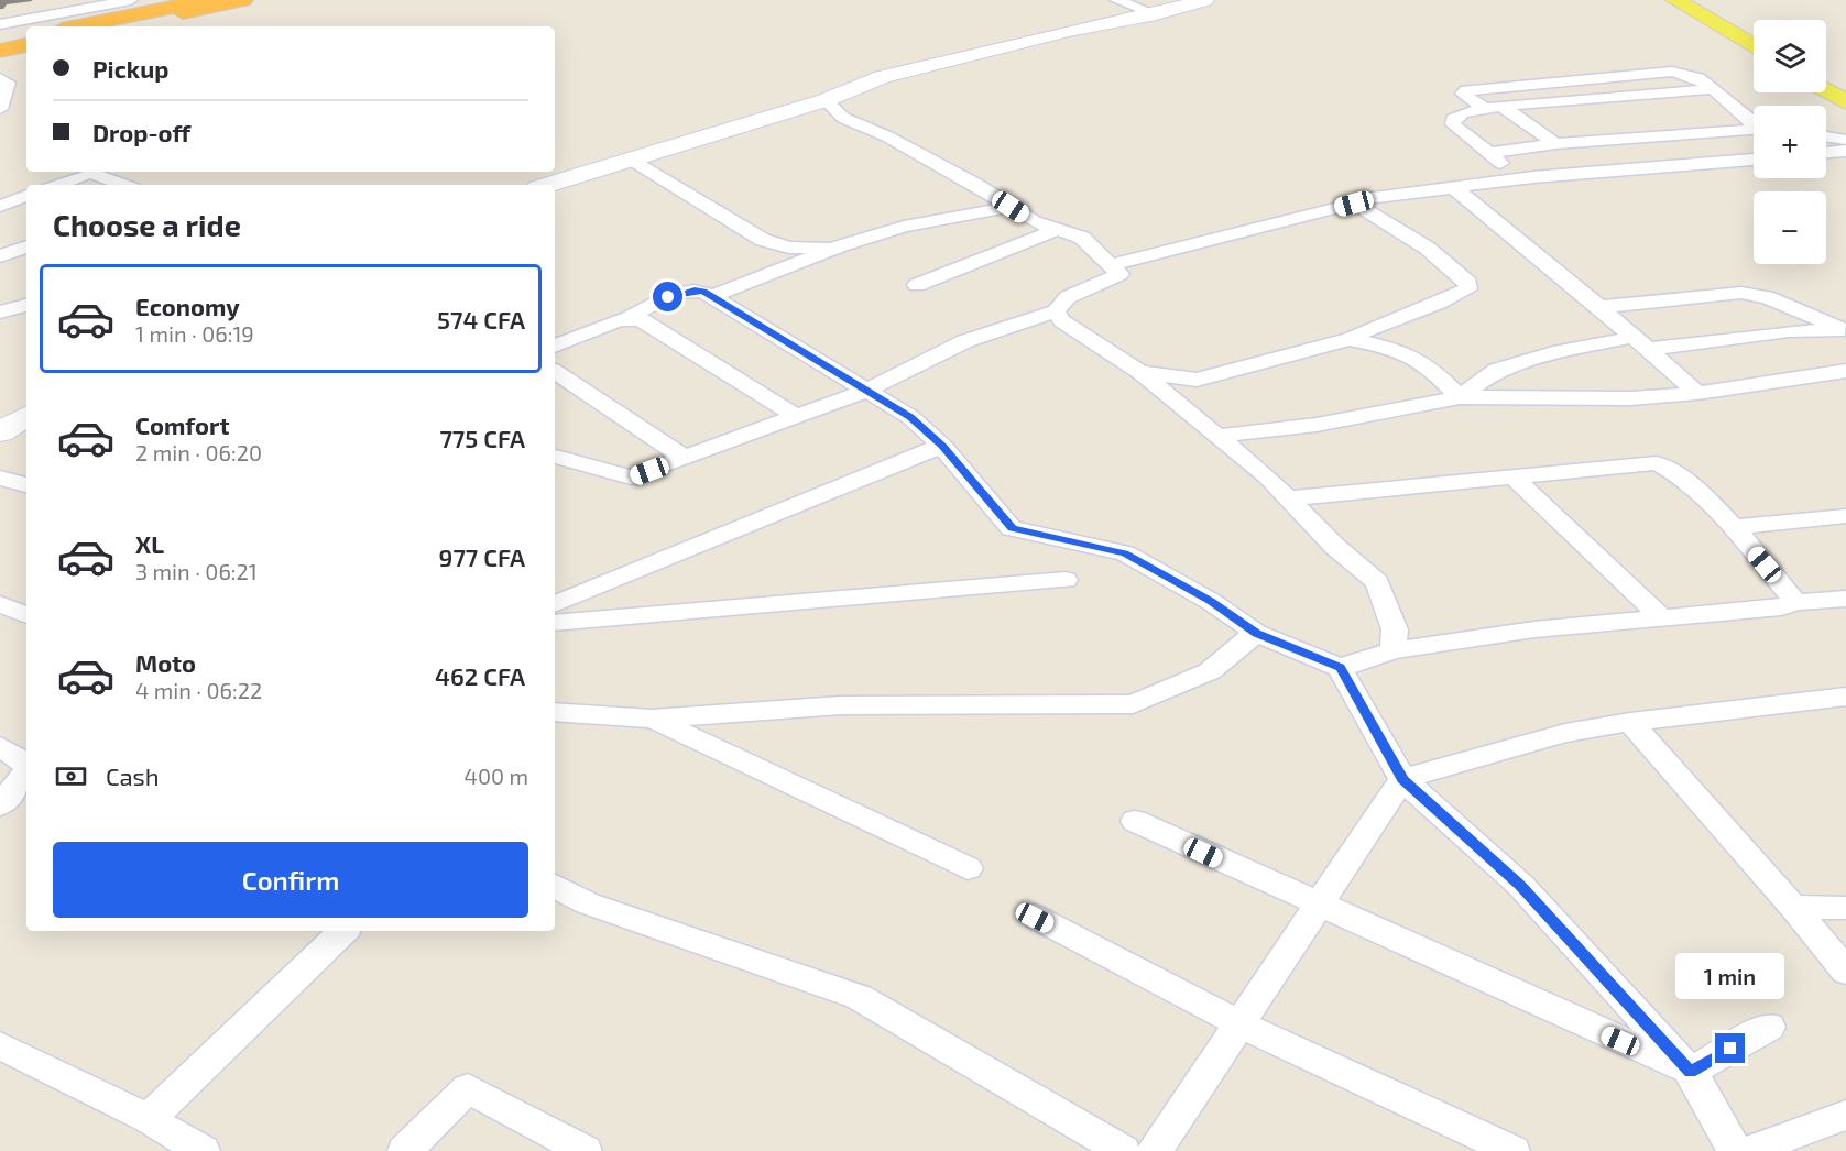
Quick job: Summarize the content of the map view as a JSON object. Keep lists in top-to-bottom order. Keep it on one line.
{"page":{"map_buttons":["+","−"],"banner":["Pickup","Drop-off"],"heading":"Choose a ride","list":[{"name":"Economy","note":"1 min · 06:19","value":"574 CFA"},{"name":"Comfort","note":"2 min · 06:20","value":"775 CFA"},{"name":"XL","note":"3 min · 06:21","value":"977 CFA"},{"name":"Moto","note":"4 min · 06:22","value":"462 CFA"}],"pay":["Cash","400 m"],"buttons":"Confirm","bubble":"1 min"}}
